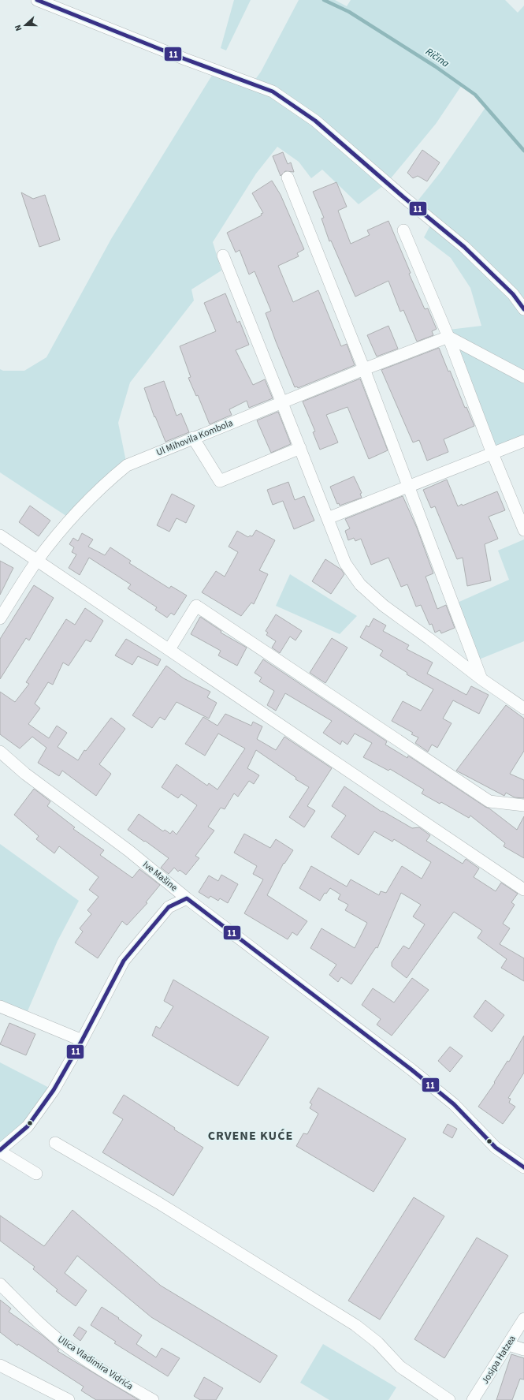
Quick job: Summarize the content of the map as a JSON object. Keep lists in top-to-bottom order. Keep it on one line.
{"streets":{"street":["Ul Mihovila Kombola","Ive Mašine","Josipa Hatzea","Ulica Vladimira Vidrića"]},"districts":["CRVENE KUĆE"],"water":["Ričina"],"lines":["transit line 11"],"north":"left"}
